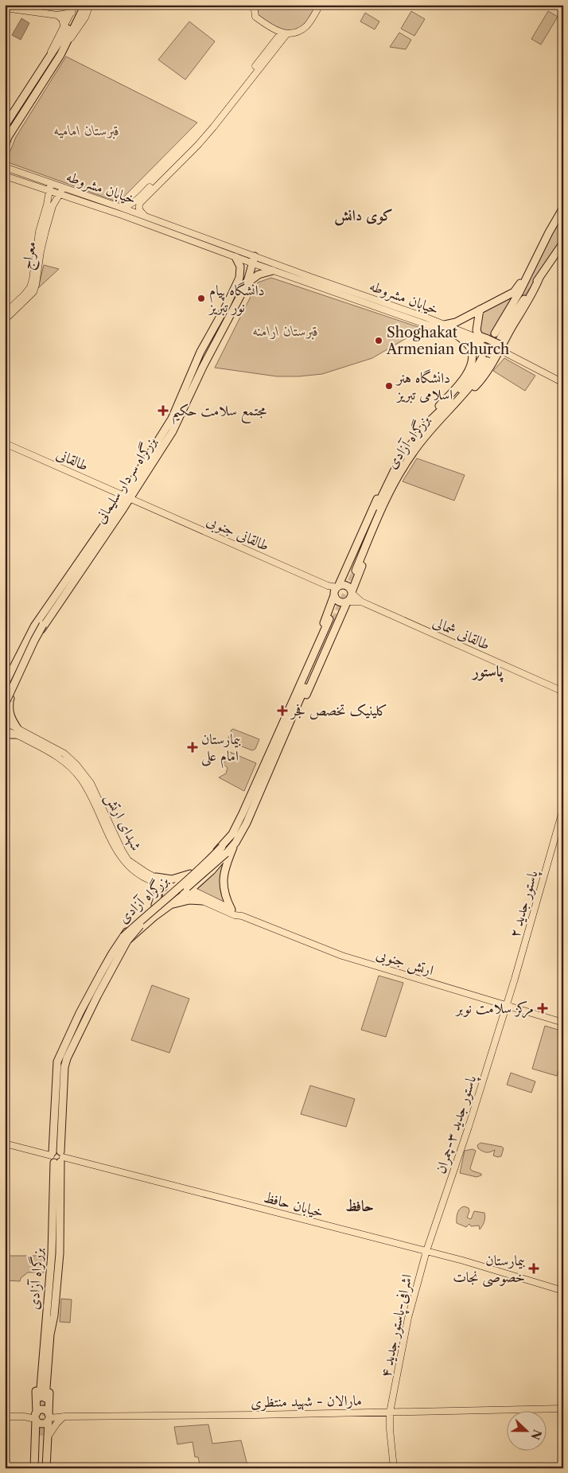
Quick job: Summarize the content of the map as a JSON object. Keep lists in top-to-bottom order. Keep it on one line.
{"streets":{"highway":["بزرگراه آزادی","بزرگراه سردار سلیمانی"],"main road":["خیابان مشروطه","معراج","طالقانی","طالقانی جنوبی","طالقانی شمالی","شهدای ارتش","پاستور جدید ۲","ارتش جنوبی","پاستور جدید ۳-چمران","خیابان حافظ","اشرافی-پاستور جدید ۴","مارالان - شهید منتظری"]},"crossings":[["خیابان مشروطه","معراج"],["خیابان مشروطه","بزرگراه آزادی"],["خیابان مشروطه","بزرگراه سردار سلیمانی"],["بزرگراه آزادی","طالقانی جنوبی"],["بزرگراه آزادی","طالقانی شمالی"],["بزرگراه آزادی","شهدای ارتش"],["بزرگراه آزادی","خیابان حافظ"],["بزرگراه آزادی","مارالان - شهید منتظری"],["طالقانی","بزرگراه سردار سلیمانی"],["طالقانی","طالقانی جنوبی"],["بزرگراه سردار سلیمانی","طالقانی جنوبی"],["طالقانی جنوبی","طالقانی شمالی"],["پاستور جدید ۲","ارتش جنوبی"],["پاستور جدید ۲","پاستور جدید ۳-چمران"],["ارتش جنوبی","پاستور جدید ۳-چمران"],["پاستور جدید ۳-چمران","خیابان حافظ"],["پاستور جدید ۳-چمران","اشرافی-پاستور جدید ۴"],["خیابان حافظ","اشرافی-پاستور جدید ۴"],["اشرافی-پاستور جدید ۴","مارالان - شهید منتظری"]],"districts":["کوی دانش","پاستور","حافظ"],"parks":["قبرستان امامیه","قبرستان ارامنه"],"places":{"other":["دانشگاه پیام نور تبریز","Shoghakat Armenian Church","دانشگاه هنر اسلامی تبریز"],"health":["مجتمع سلامت حکیم","کلینیک تخصص فجر","بیمارستان امام علی","مرکز سلامت نوبر","بیمارستان خصوصی نجات"]},"north":"right"}
